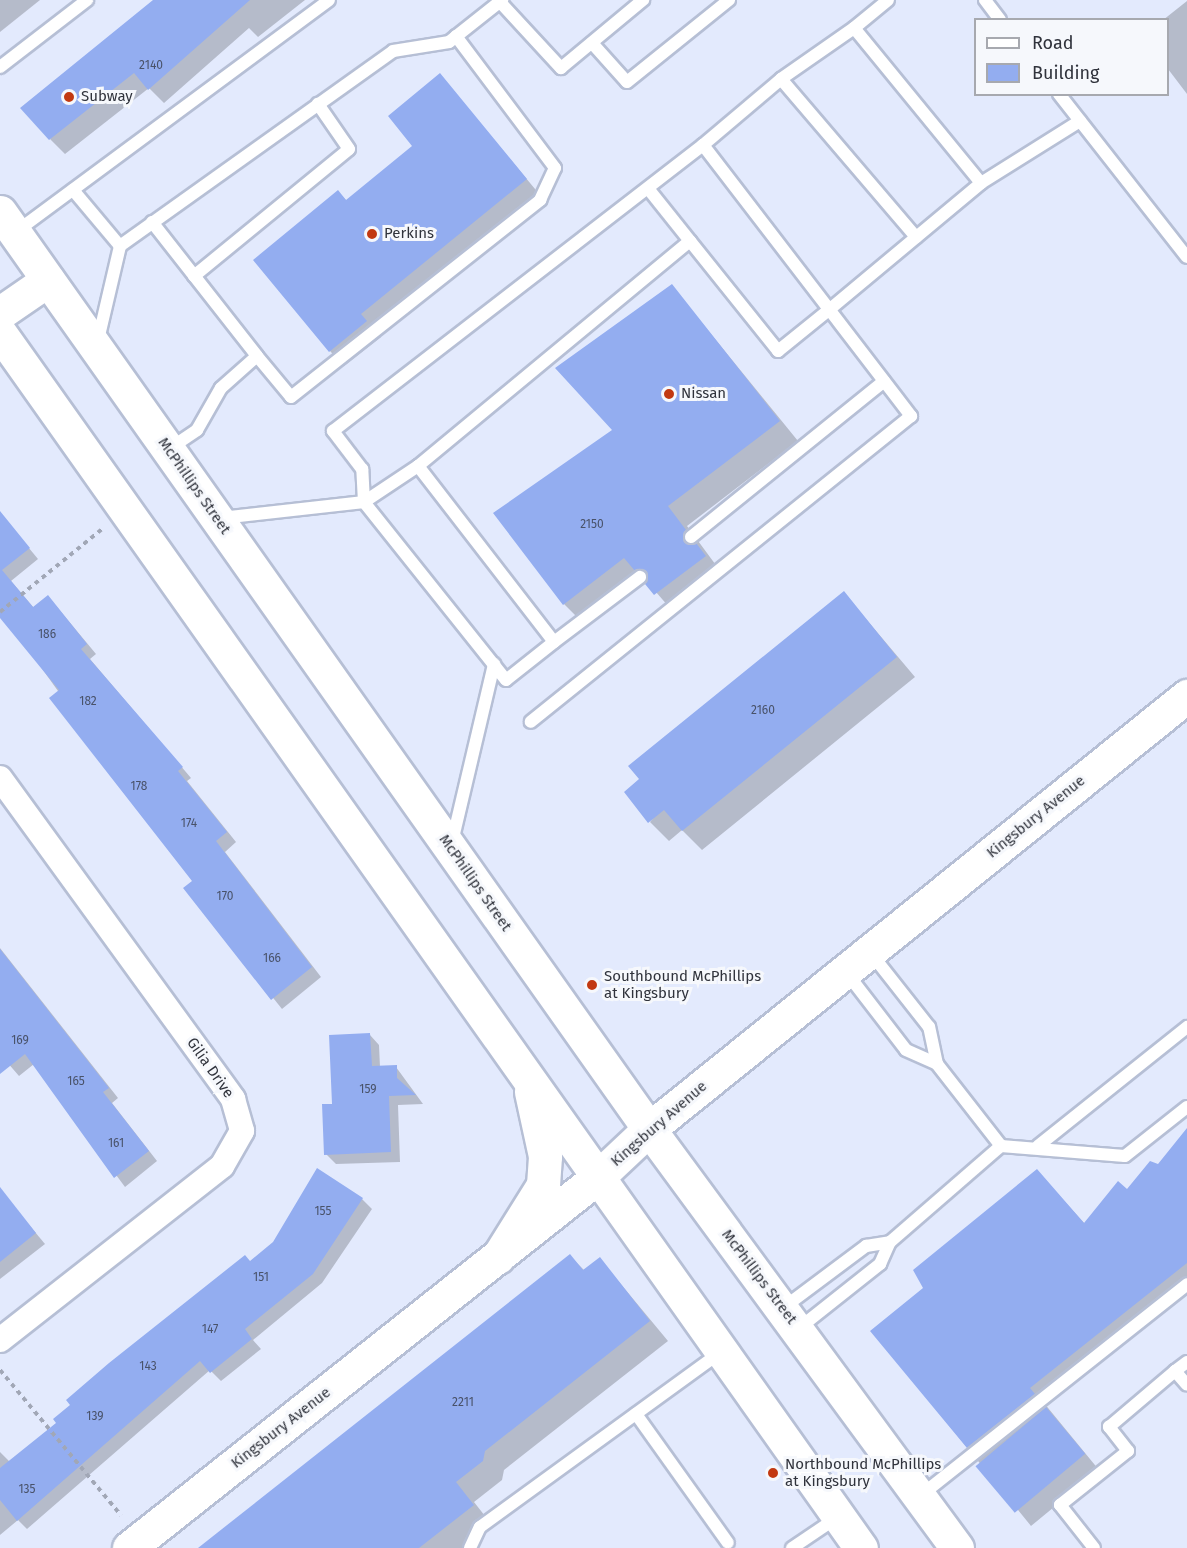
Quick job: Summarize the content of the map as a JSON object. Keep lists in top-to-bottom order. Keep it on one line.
{"streets":{"main road":["McPhillips Street","Kingsbury Avenue"],"street":["Gilia Drive"]},"crossings":[["McPhillips Street","Kingsbury Avenue"]],"places":["Subway","Perkins","Nissan","Southbound McPhillips at Kingsbury","Northbound McPhillips at Kingsbury"],"house_numbers":["2140","2150","186","182","2160","178","174","170","166","169","165","159","161","155","151","147","143","2211","139","135"],"legend":["Road","Building"]}
